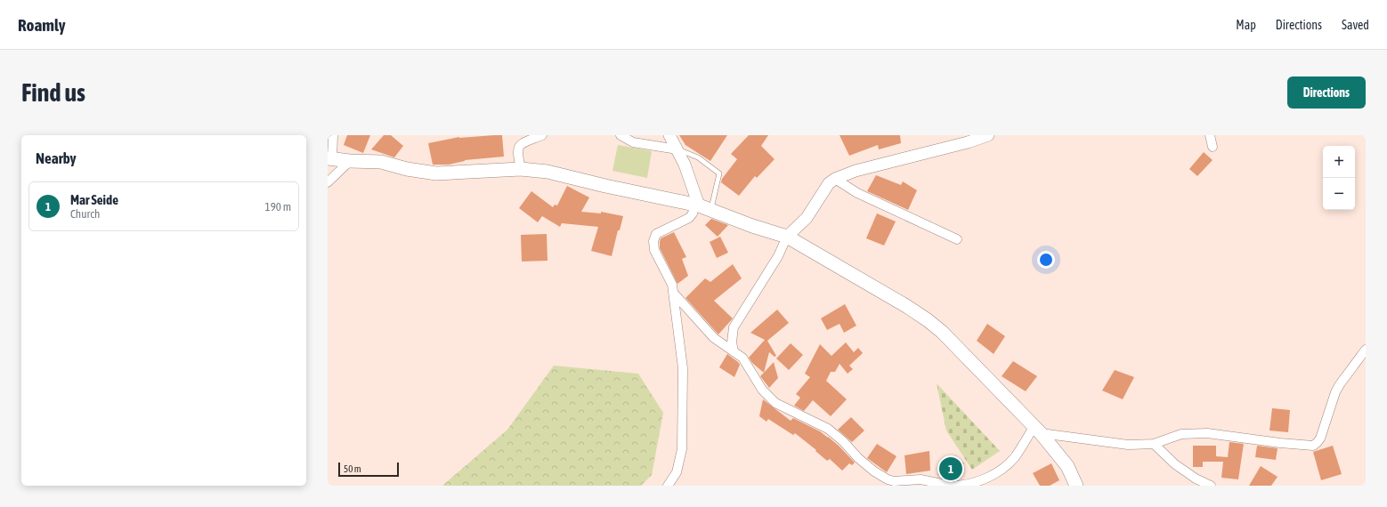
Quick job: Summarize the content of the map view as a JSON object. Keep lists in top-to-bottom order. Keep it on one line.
{"scale_bar":"50 m","page":{"header":"Roamly","nav":["Map","Directions","Saved"],"buttons":"Directions","title":"Find us","heading":"Nearby","map_buttons":["+","−"],"list":[{"mark":"1","name":"Mar Seide","note":"Church","value":"190 m"}],"pins":"1","scale":"50 m"}}
